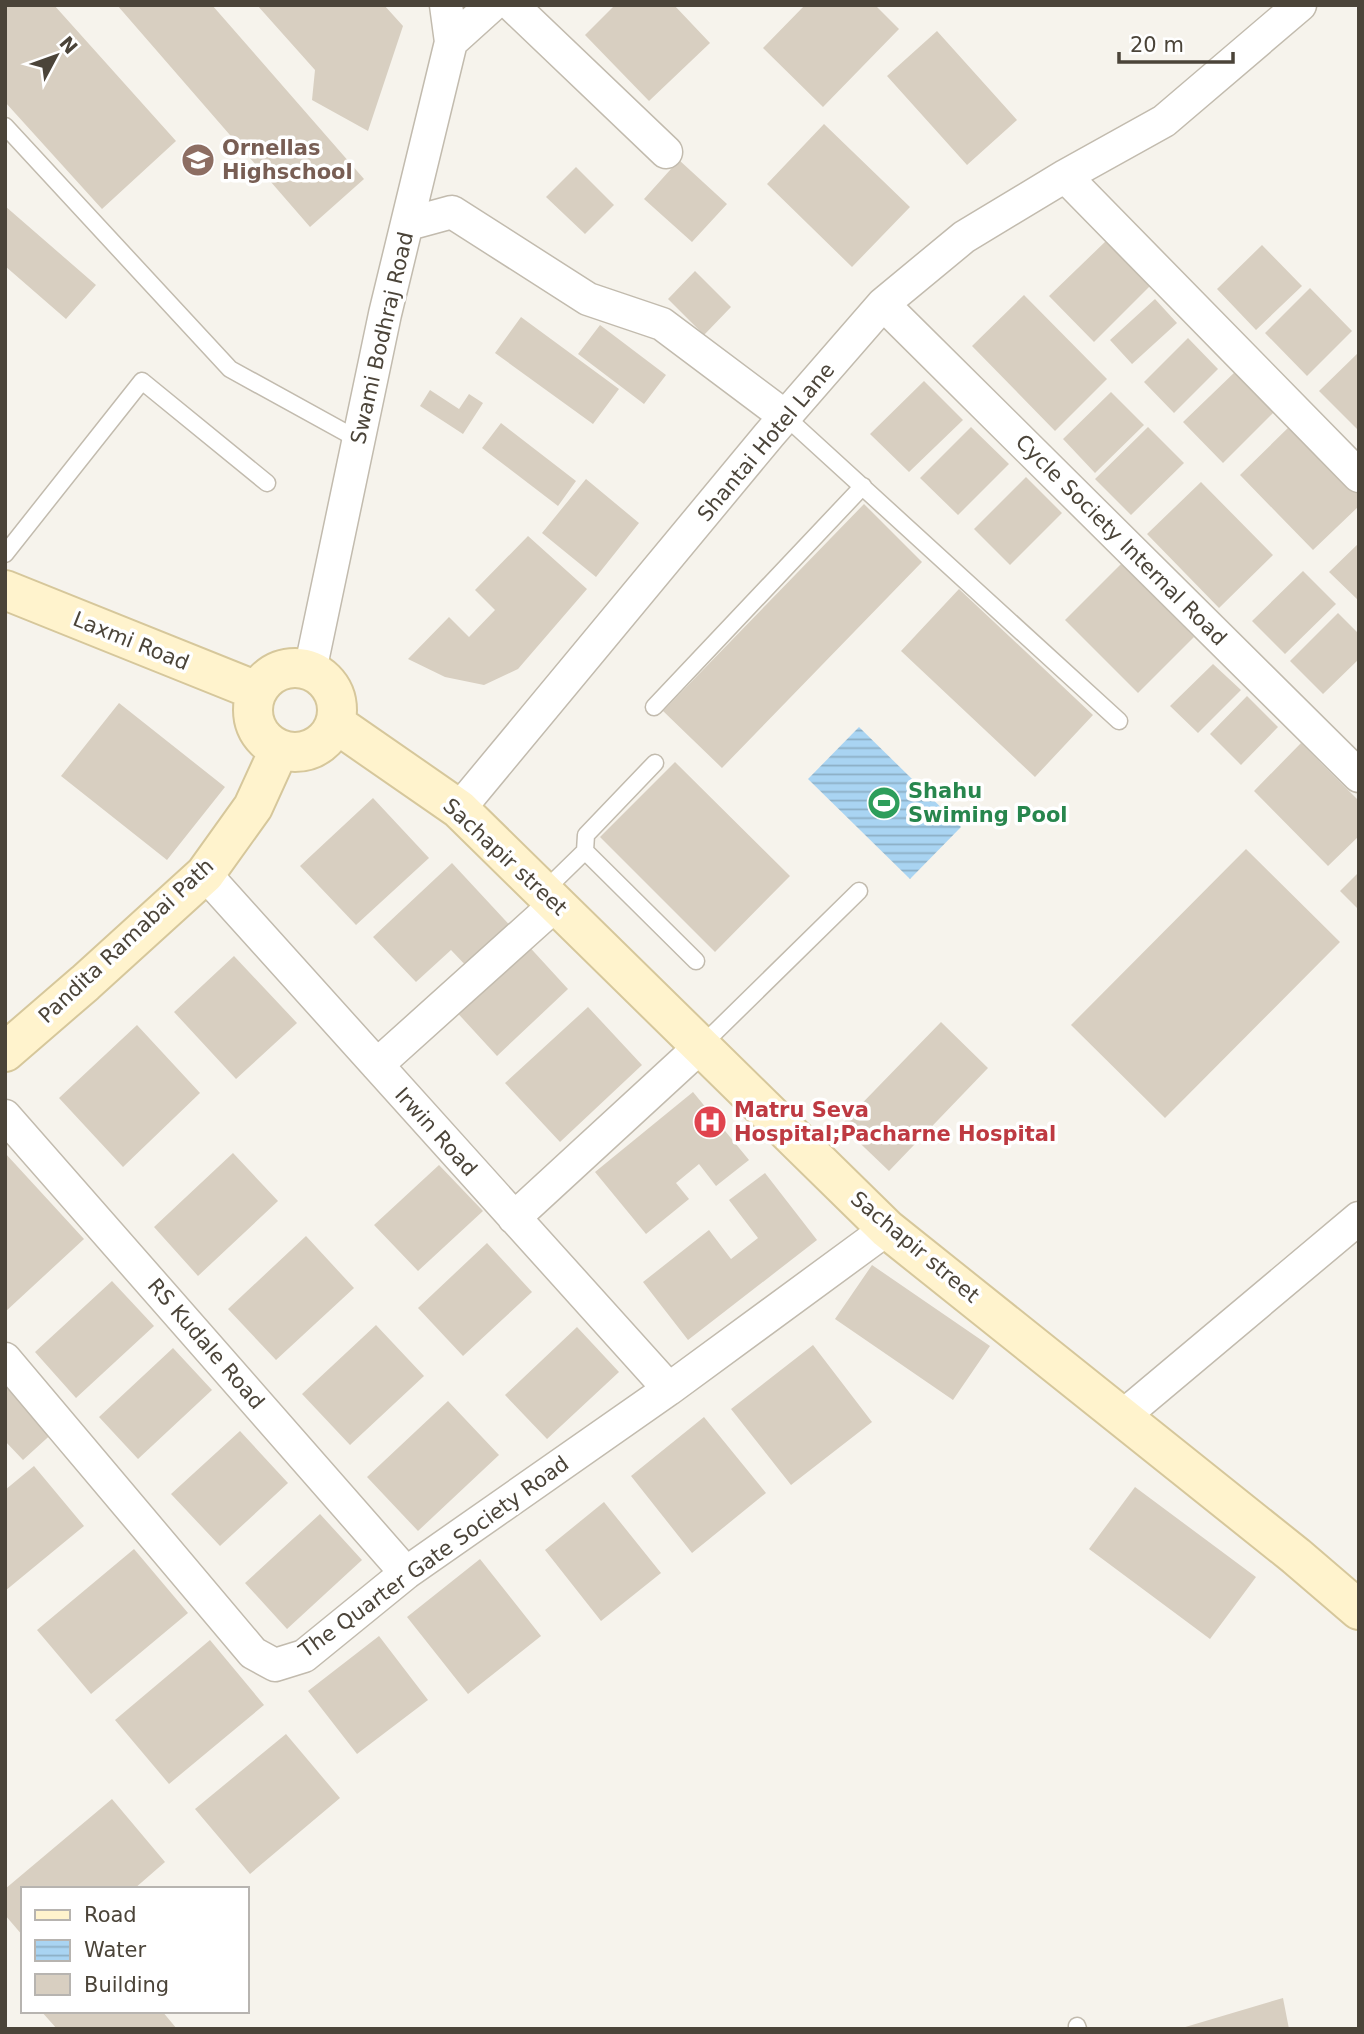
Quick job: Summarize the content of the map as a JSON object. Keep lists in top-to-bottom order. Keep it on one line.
{"streets":{"street":["Swami Bodhraj Road","Shantai Hotel Lane","Cycle Society Internal Road","Laxmi Road","Sachapir street","Pandita Ramabai Path","Irwin Road","RS Kudale Road","The Quarter Gate Society Road"]},"crossings":[["Swami Bodhraj Road","Laxmi Road"],["Swami Bodhraj Road","Sachapir street"],["Swami Bodhraj Road","Pandita Ramabai Path"],["Shantai Hotel Lane","Cycle Society Internal Road"],["Shantai Hotel Lane","Sachapir street"],["Laxmi Road","Sachapir street"],["Laxmi Road","Pandita Ramabai Path"],["Sachapir street","Pandita Ramabai Path"],["Sachapir street","The Quarter Gate Society Road"],["Pandita Ramabai Path","Irwin Road"],["Irwin Road","The Quarter Gate Society Road"],["RS Kudale Road","The Quarter Gate Society Road"]],"places":{"school or university":["Ornellas Highschool"],"sports":["Shahu Swiming Pool"],"hospital":["Matru Seva Hospital;Pacharne Hospital"]},"legend":["Road","Water","Building"],"scale_bar":"20 m","north":"top right"}
